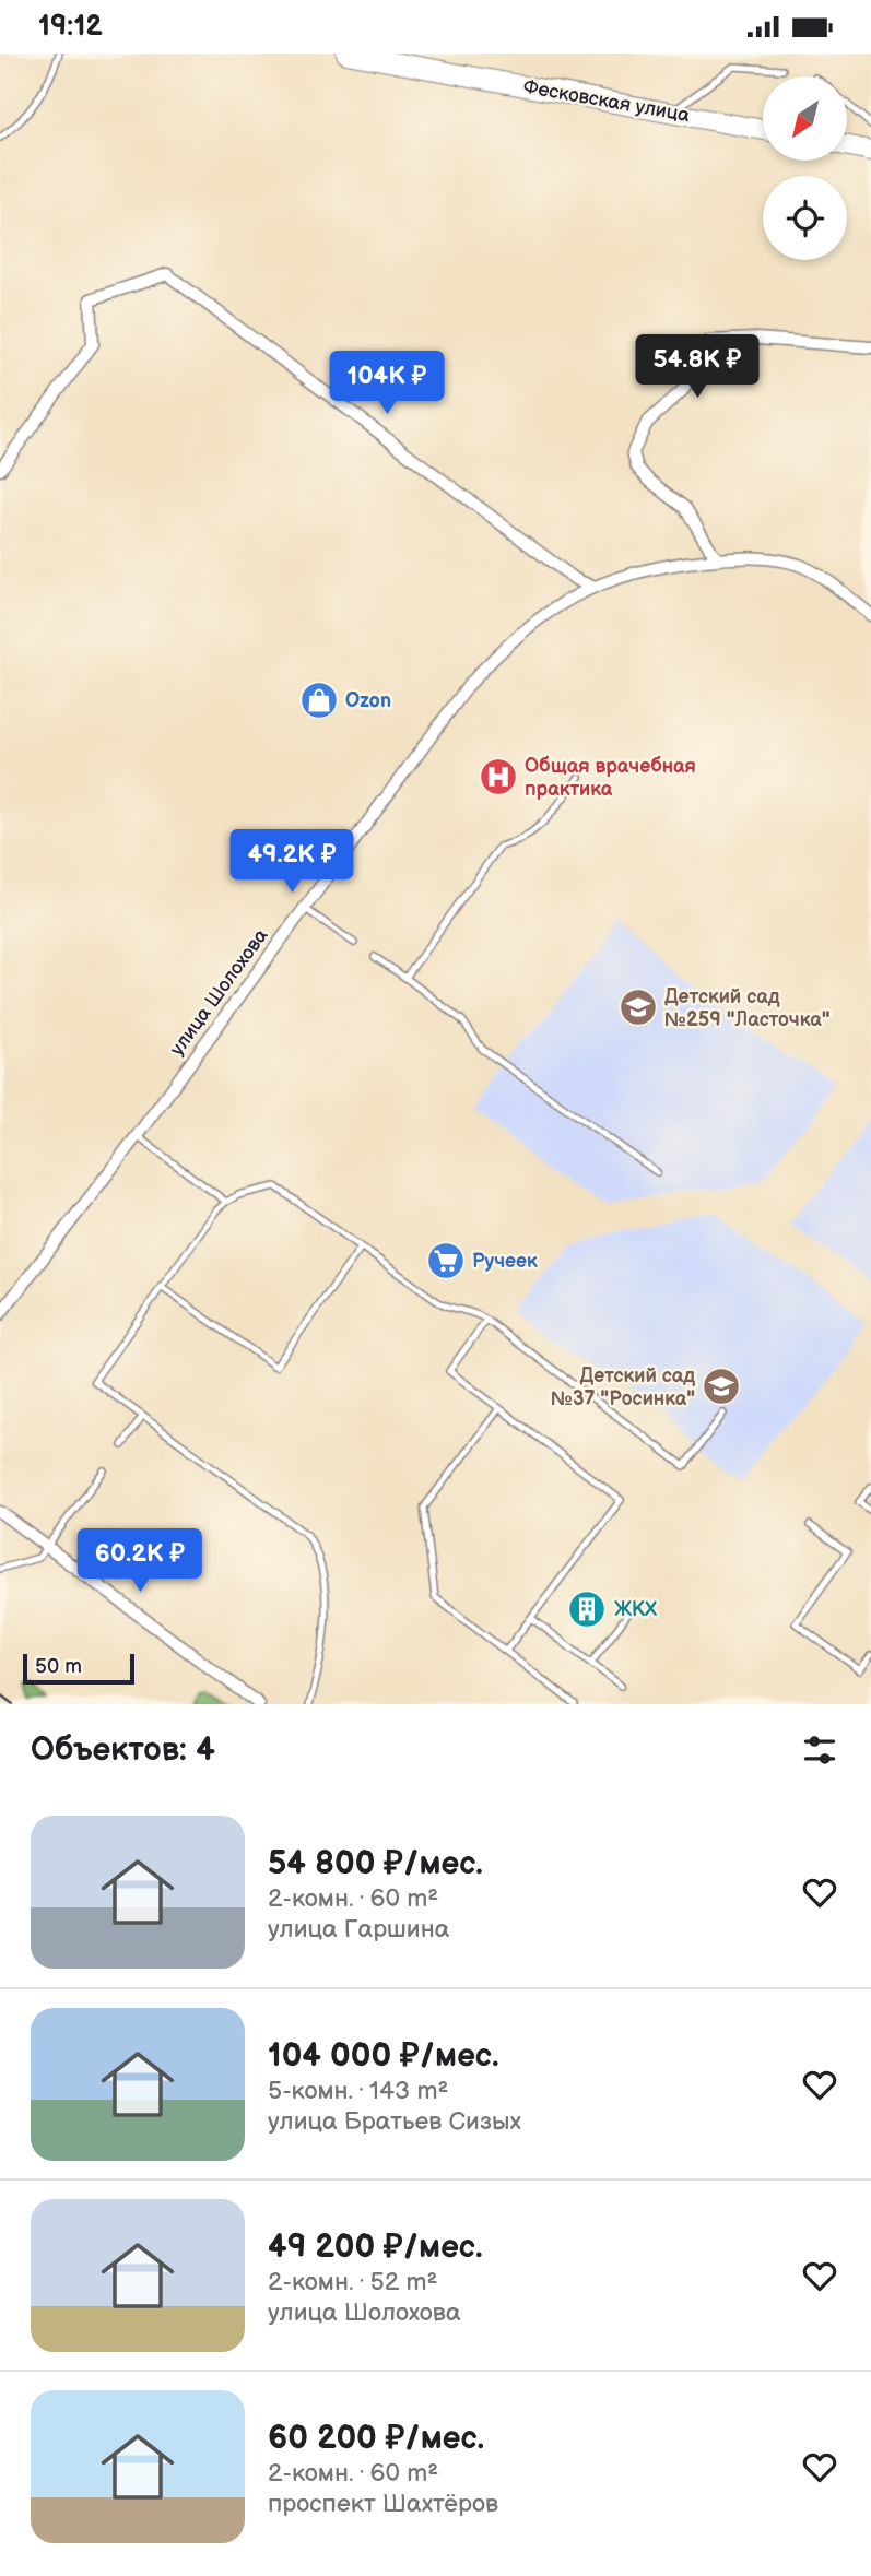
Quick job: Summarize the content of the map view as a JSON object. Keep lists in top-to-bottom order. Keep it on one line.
{"streets":{"main road":["Фесковская улица"],"street":["улица Шолохова"]},"places":{"shop":["Ozon"],"hospital":["Общая врачебная практика"],"school or university":["Детский сад №259 \"Ласточка\"","Детский сад №37 \"Росинка\""],"supermarket":["Ручеек"],"building":["ЖКХ"]},"scale_bar":"50 m","north":"bottom left","page":{"status":"19:12","price":["54.8K ₽","104K ₽","49.2K ₽","60.2K ₽"],"scale":"50 m","heading":"Объектов: 4","list":[{"name":"54 800 ₽/мес.","note":"2-комн. · 60 m² · улица Гаршина"},{"name":"104 000 ₽/мес.","note":"5-комн. · 143 m² · улица Братьев Сизых"},{"name":"49 200 ₽/мес.","note":"2-комн. · 52 m² · улица Шолохова"},{"name":"60 200 ₽/мес.","note":"2-комн. · 60 m² · проспект Шахтёров"}]}}
